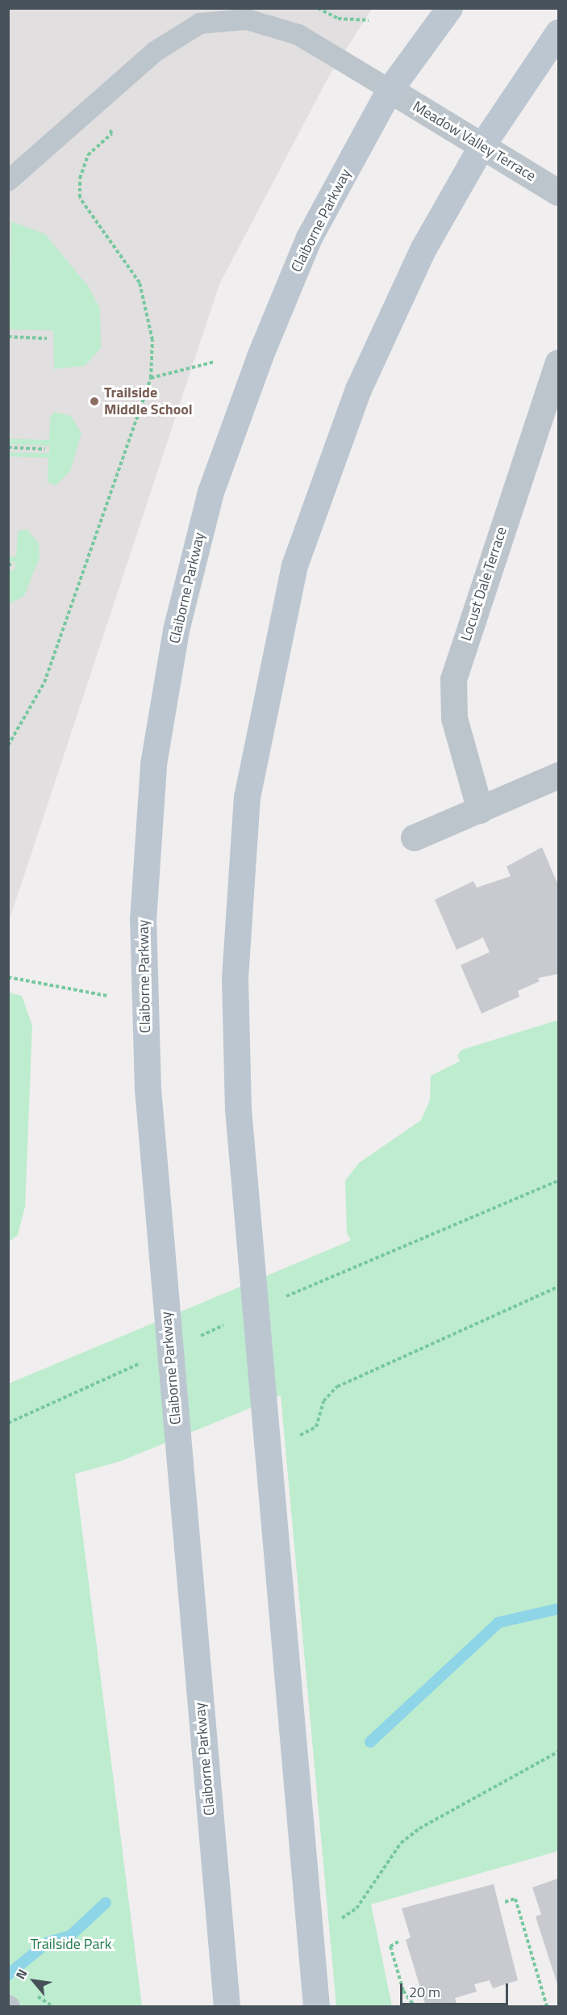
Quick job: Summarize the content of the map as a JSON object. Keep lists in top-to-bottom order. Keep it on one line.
{"streets":{"main road":["Claiborne Parkway"],"street":["Meadow Valley Terrace","Locust Dale Terrace"]},"crossings":[["Meadow Valley Terrace","Claiborne Parkway"]],"parks":["Trailside Park"],"places":["Trailside Middle School"],"scale_bar":"20 m","north":"top left"}
